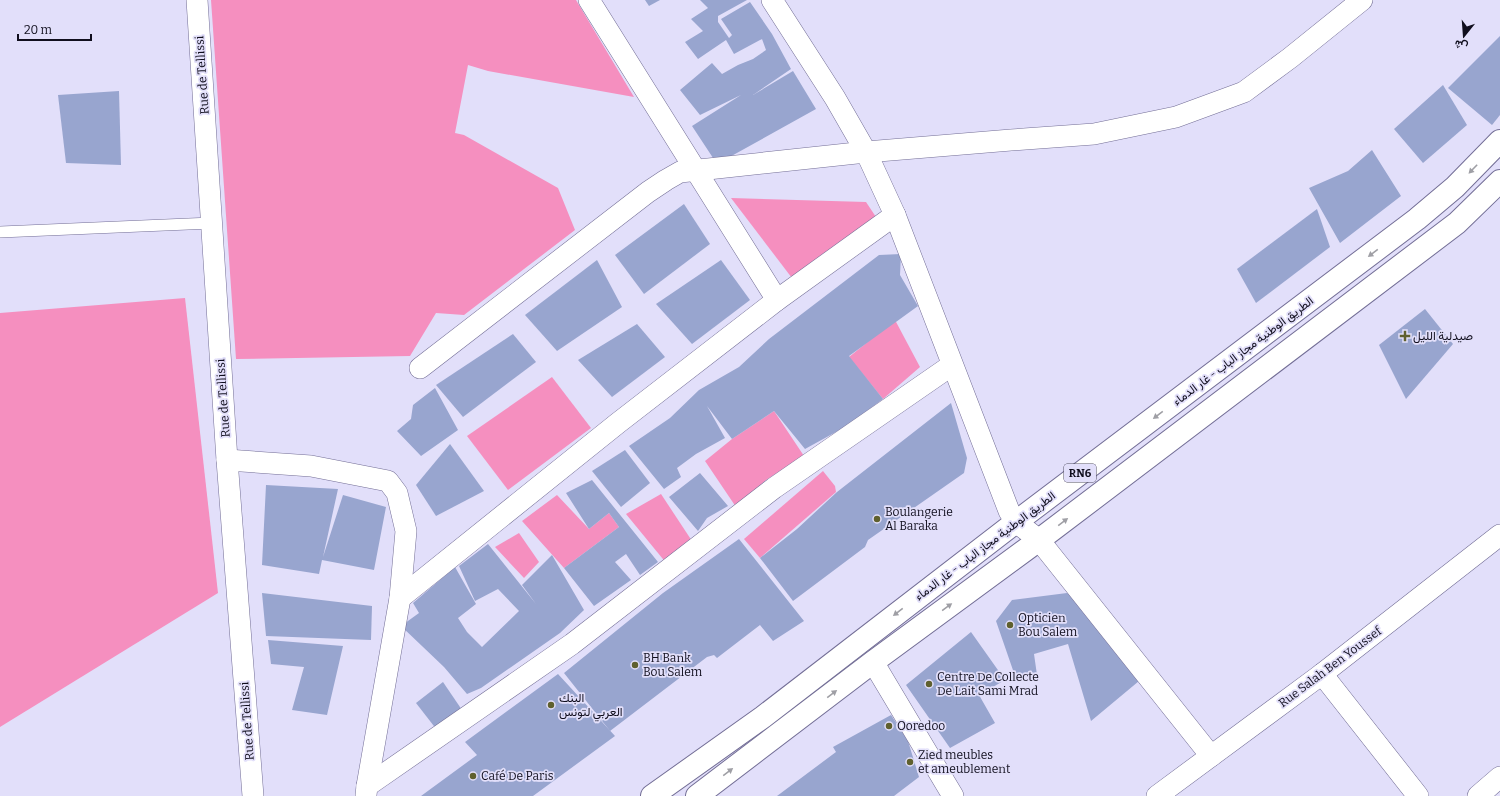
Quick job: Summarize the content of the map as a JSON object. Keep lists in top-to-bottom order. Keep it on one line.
{"streets":{"main road":["الطريق الوطنية مجاز الباب - غار الدماء","RN6"],"street":["Rue de Tellissi","Rue Salah Ben Youssef"]},"places":{"health":["صيدلية الليل"],"other":["Boulangerie Al Baraka","Opticien Bou Salem","BH Bank Bou Salem","Centre De Collecte De Lait Sami Mrad","البنك العربي لتونس","Ooredoo","Zied meubles et ameublement","Café De Paris"]},"scale_bar":"20 m","north":"bottom"}
